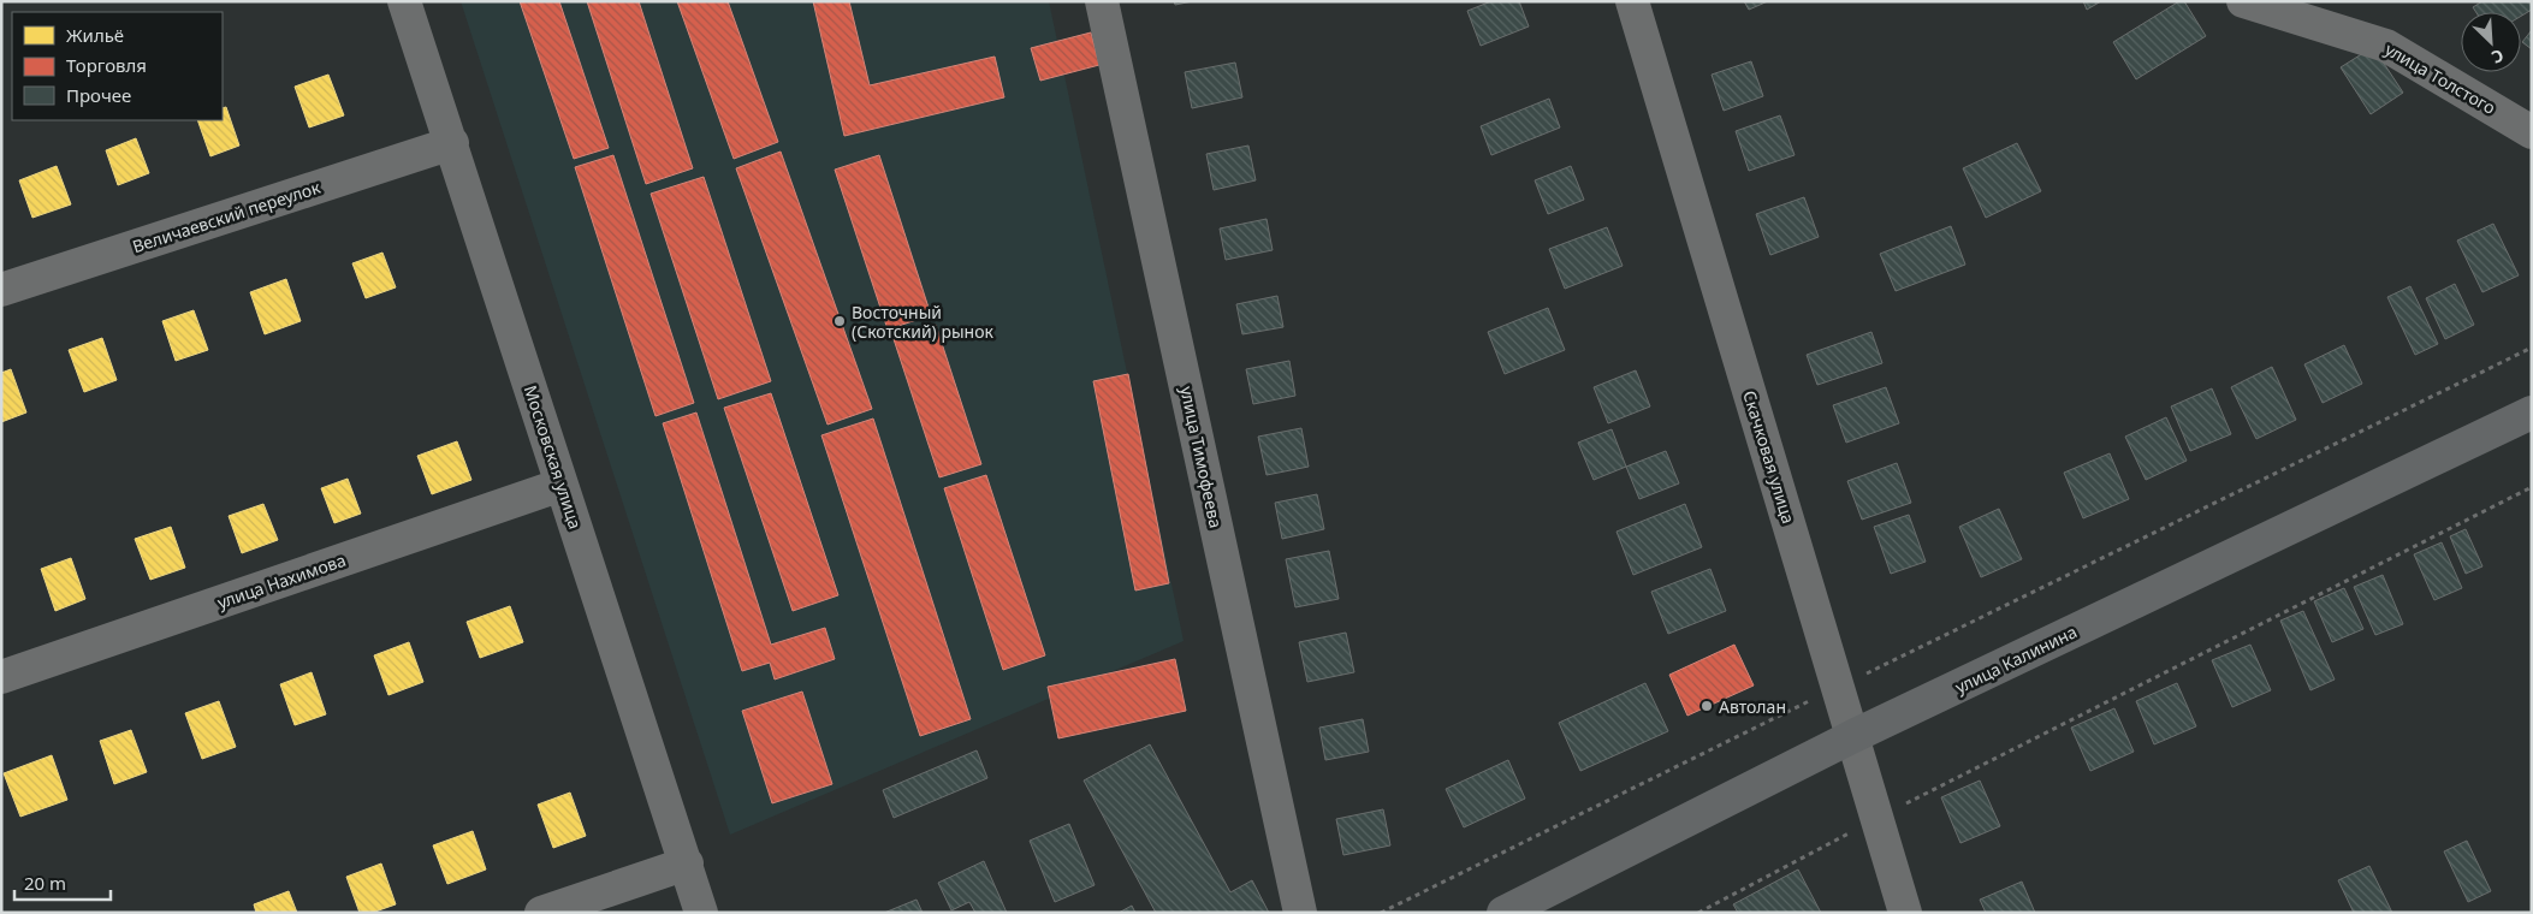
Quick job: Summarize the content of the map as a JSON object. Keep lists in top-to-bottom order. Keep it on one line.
{"streets":{"main road":["улица Калинина"],"street":["улица Толстого","Величаевский переулок","Московская улица","улица Тимофеева","Скачковая улица","улица Нахимова"]},"crossings":[["Величаевский переулок","Московская улица"],["Московская улица","улица Нахимова"],["Скачковая улица","улица Калинина"]],"places":["Восточный (Скотский) рынок","Автолан"],"legend":["Жильё","Торговля","Прочее"],"scale_bar":"20 m","north":"bottom right"}
